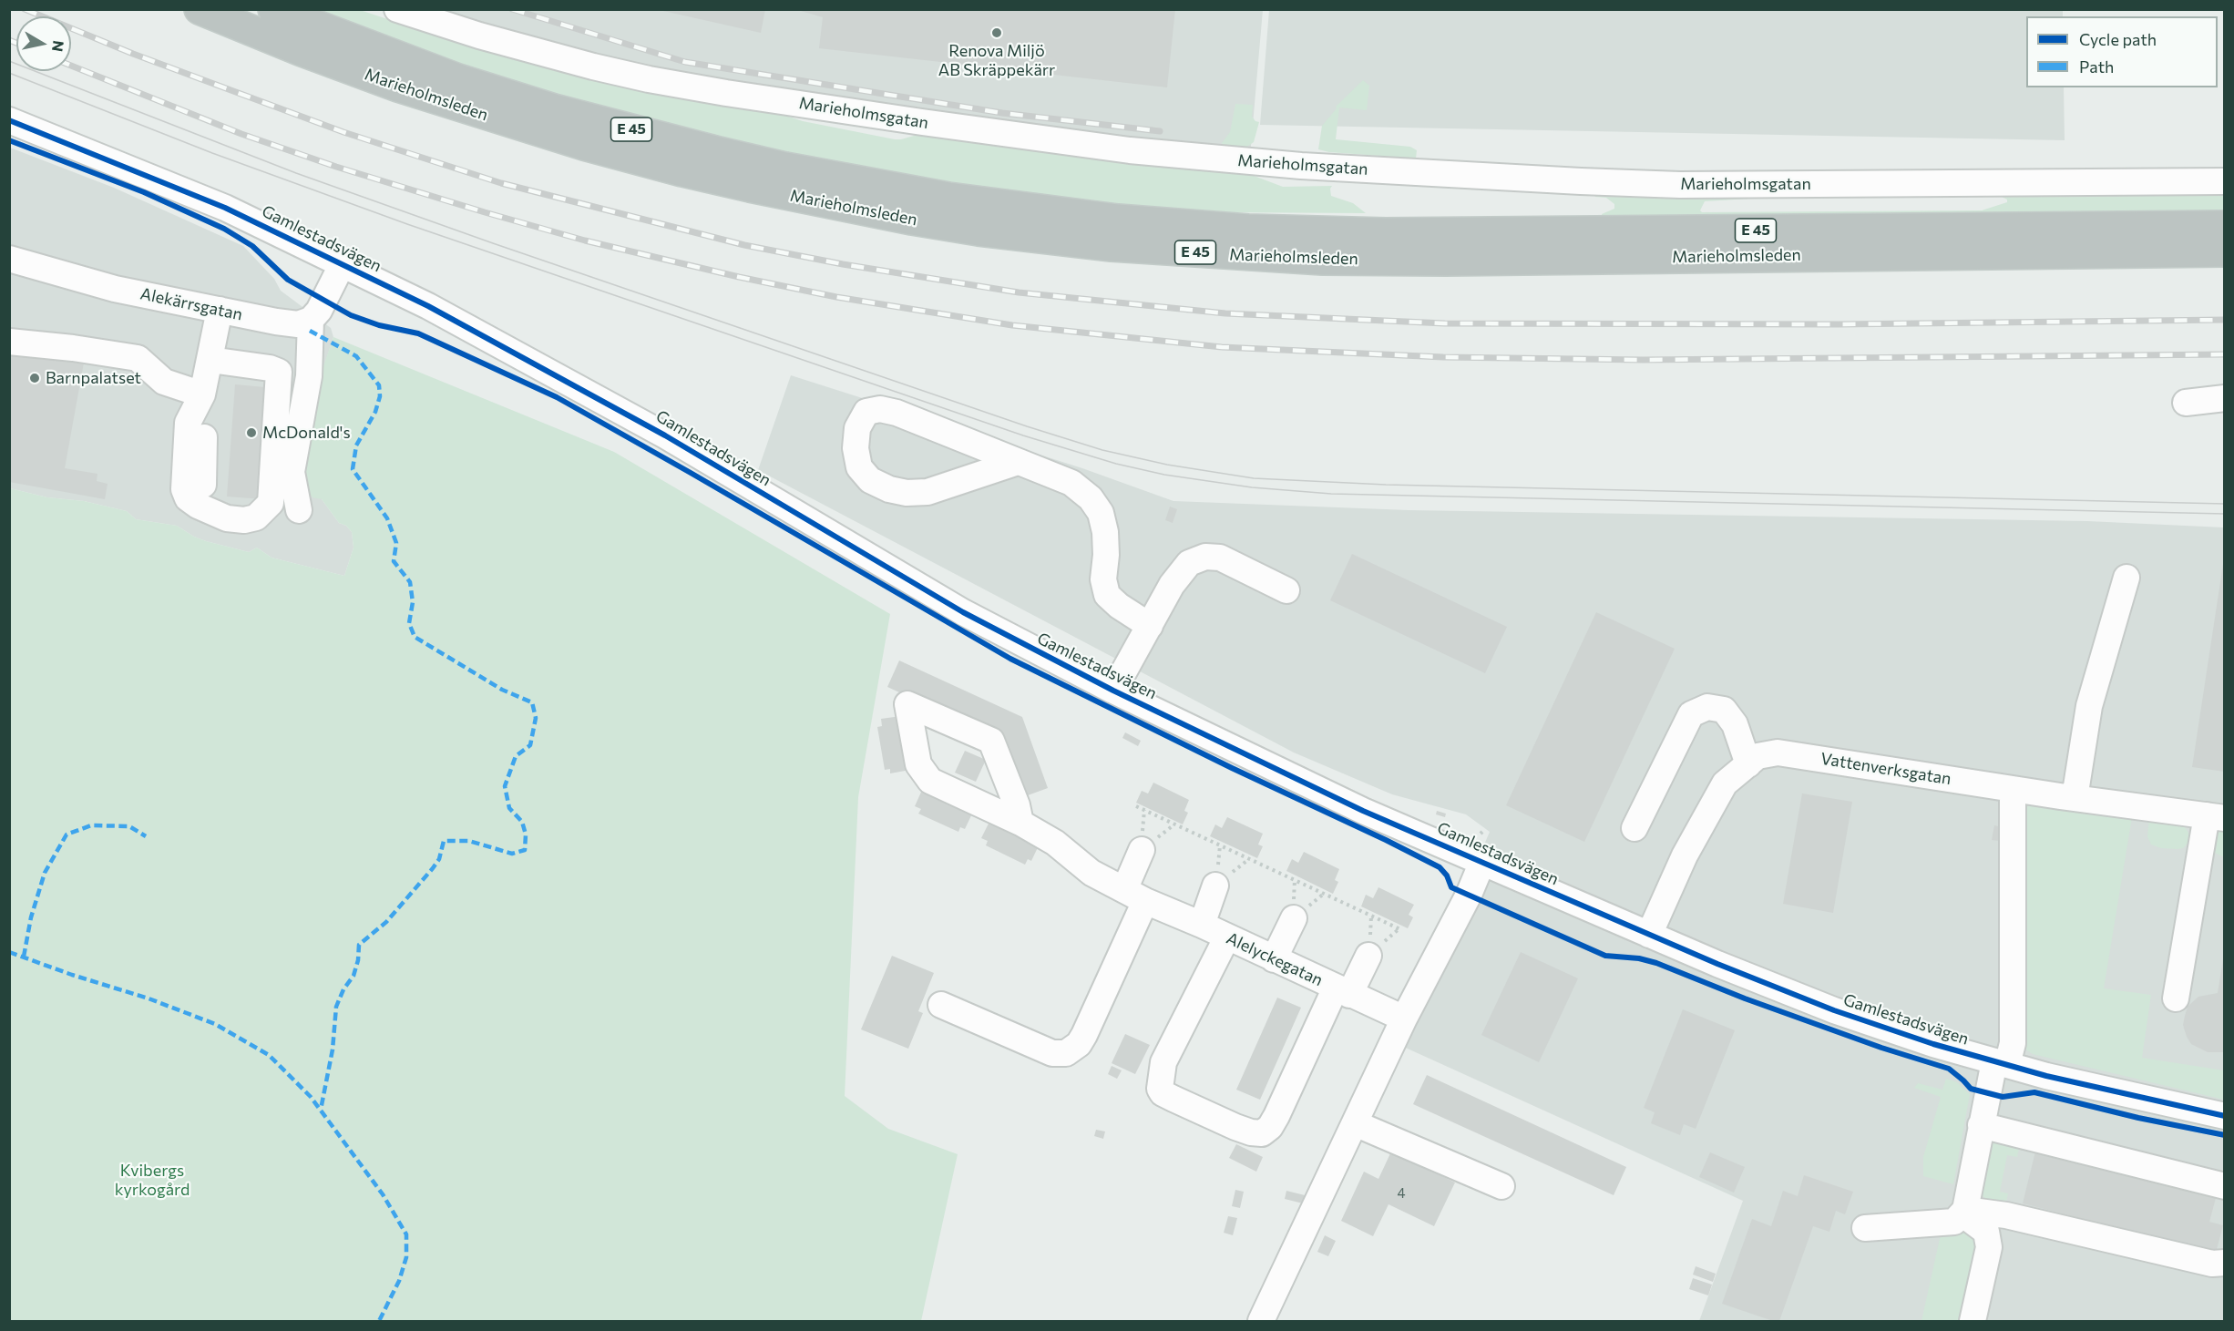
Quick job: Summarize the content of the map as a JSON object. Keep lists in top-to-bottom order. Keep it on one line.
{"streets":{"highway":["Marieholmsleden","E 45"],"street":["Marieholmsgatan","Gamlestadsvägen","Alekärrsgatan","Vattenverksgatan","Alelyckegatan"]},"crossings":[["Gamlestadsvägen","Vattenverksgatan"]],"parks":["Kvibergs kyrkogård"],"places":["Renova Miljö AB Skräppekärr","Barnpalatset","McDonald's"],"house_numbers":["4"],"legend":["Cycle path","Path"],"north":"right"}
